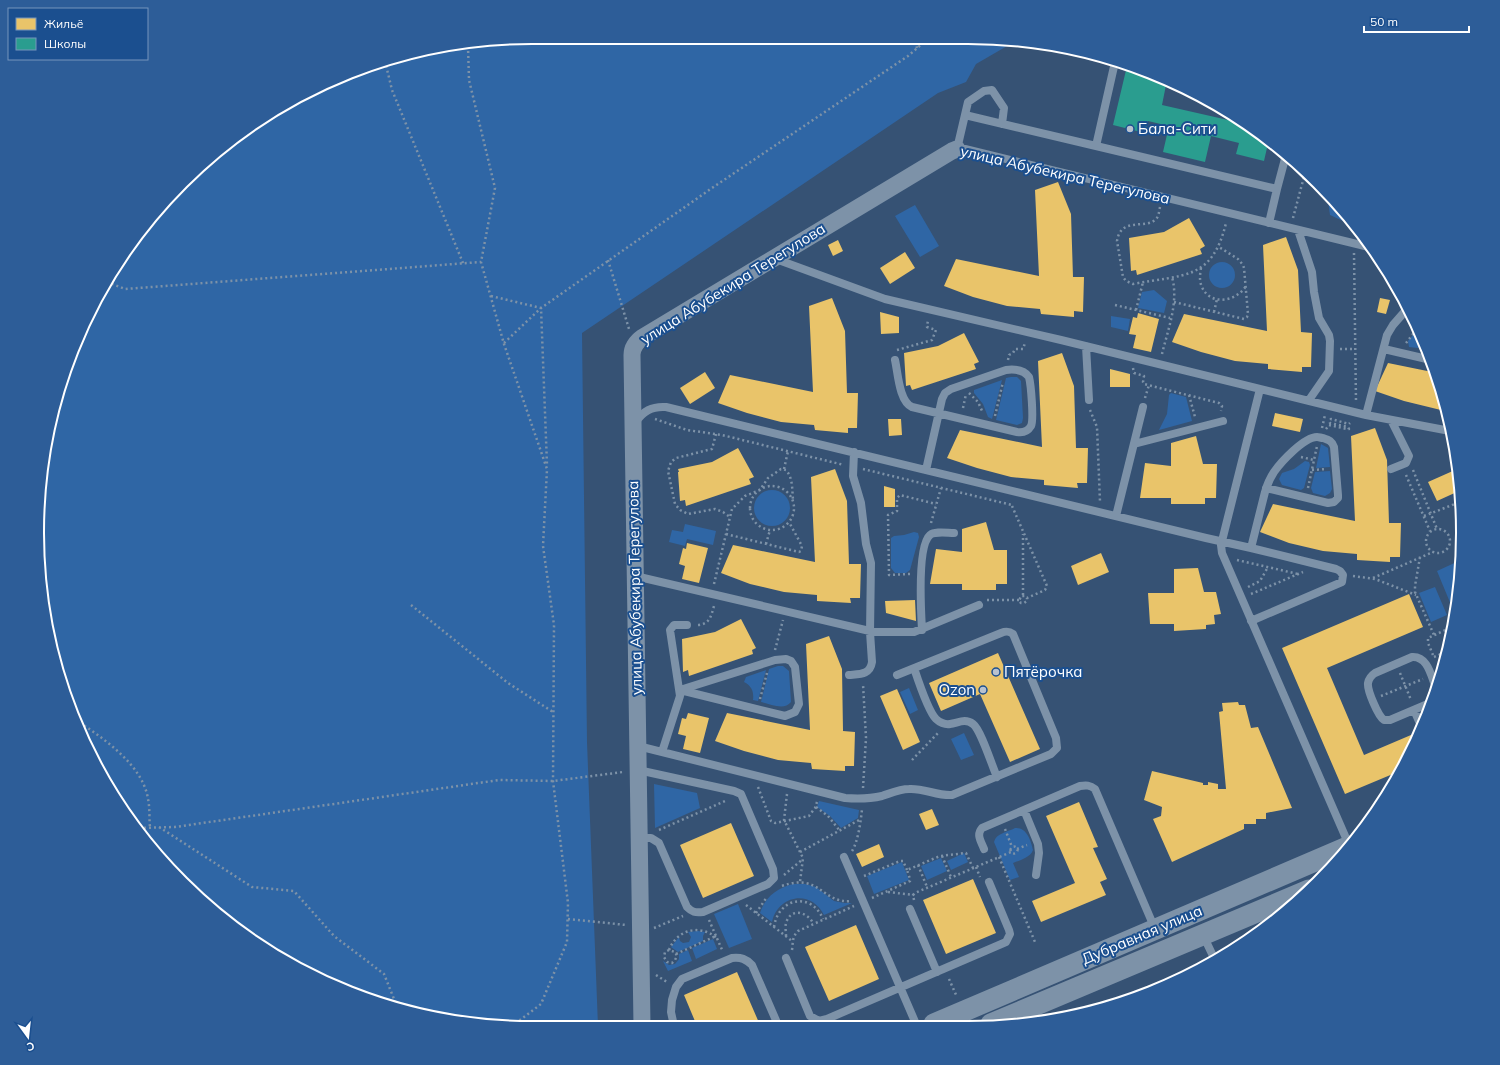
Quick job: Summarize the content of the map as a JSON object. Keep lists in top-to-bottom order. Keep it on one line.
{"streets":{"street":["улица Абубекира Терегулова","Дубравная улица"]},"places":["Бала-Сити","Пятёрочка","Ozon"],"legend":["Жильё","Школы"],"scale_bar":"50 m","north":"bottom"}
